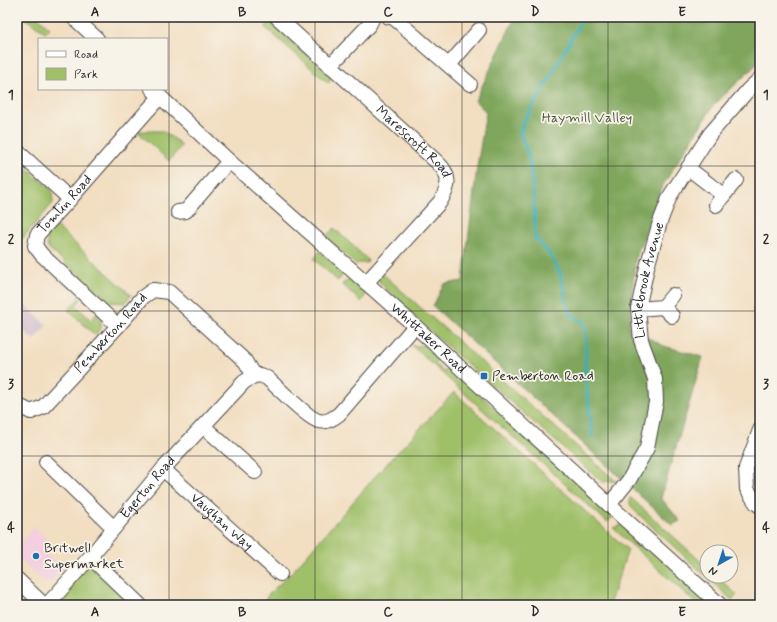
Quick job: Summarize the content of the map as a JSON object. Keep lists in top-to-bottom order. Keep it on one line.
{"streets":{"street":["Marescroft Road","Tomlin Road","Littlebrook Avenue","Pemberton Road","Whittaker Road","Egerton Road","Vaughan Way"]},"crossings":[["Marescroft Road","Whittaker Road"],["Tomlin Road","Pemberton Road"],["Tomlin Road","Whittaker Road"],["Littlebrook Avenue","Whittaker Road"],["Pemberton Road","Egerton Road"],["Egerton Road","Vaughan Way"]],"parks":["Haymill Valley"],"places":{"transit":["Pemberton Road"],"other":["Britwell Supermarket"]},"legend":["Road","Park"],"north":"bottom left","grid":{"columns":["A","B","C","D","E"],"rows":["1","2","3","4"]}}
